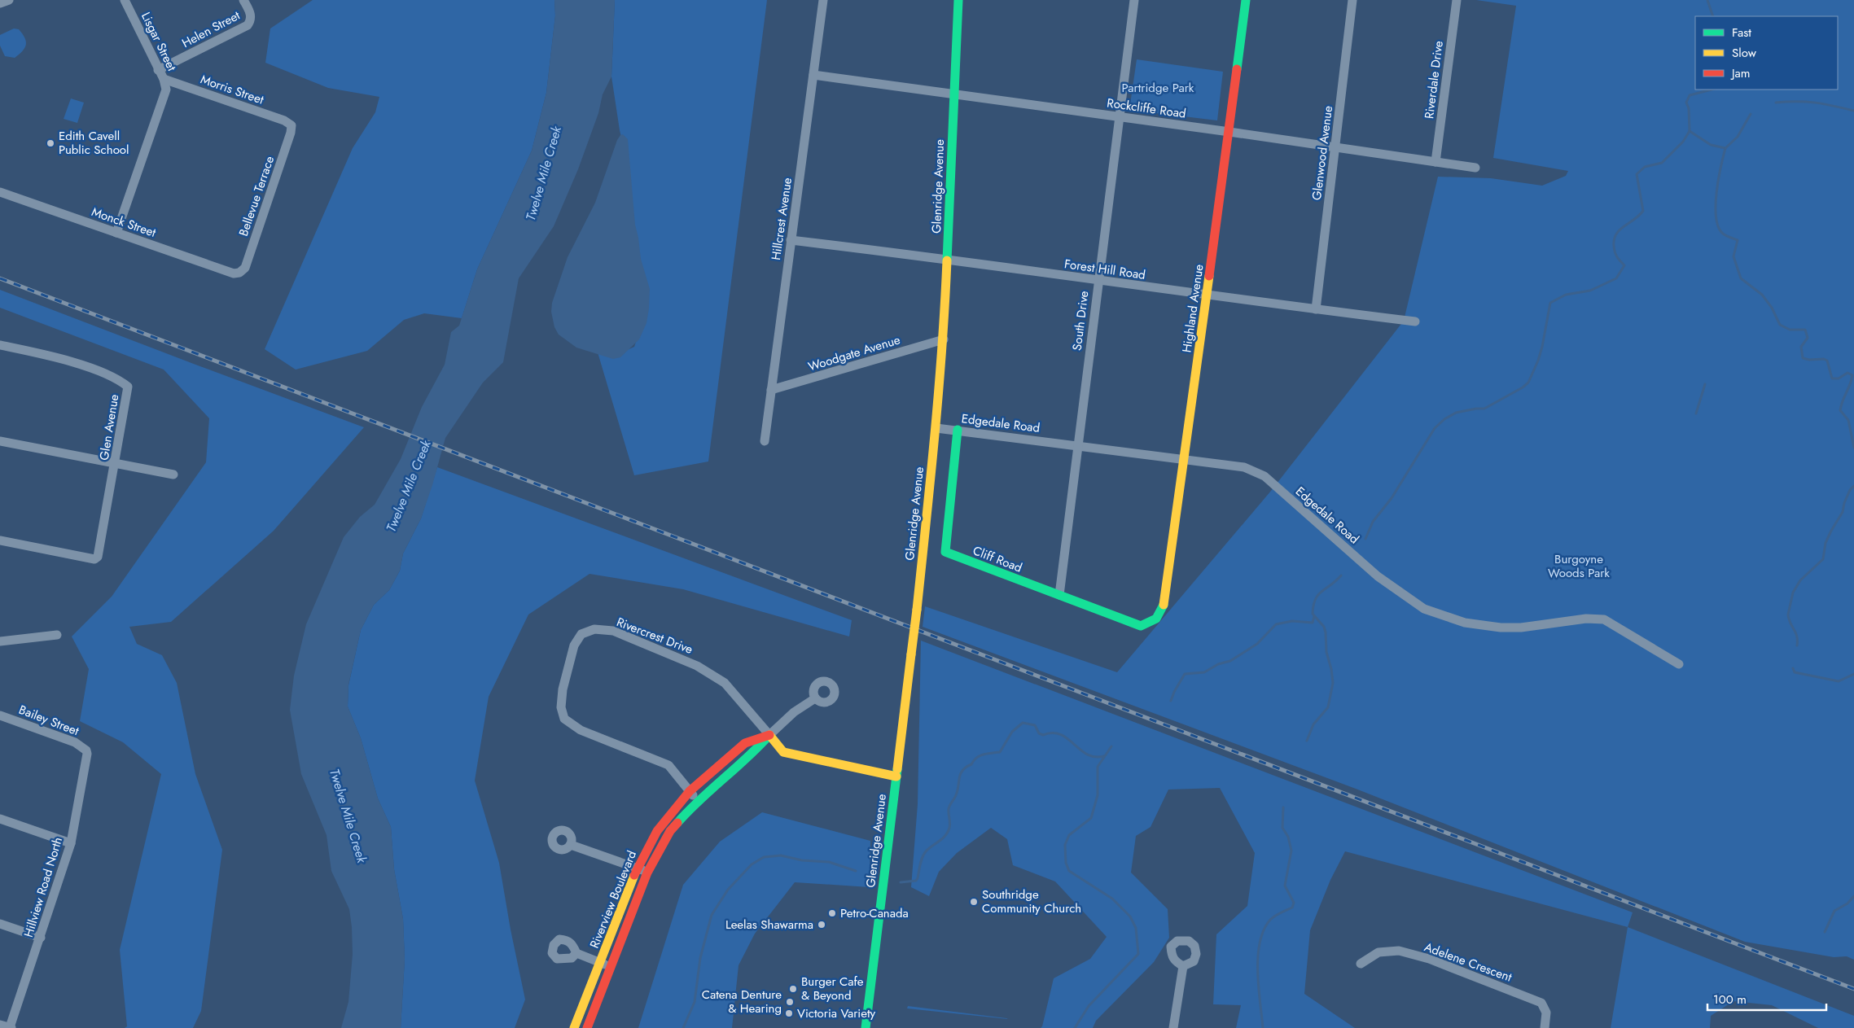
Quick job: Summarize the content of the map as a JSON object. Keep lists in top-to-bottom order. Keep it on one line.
{"streets":{"street":["Helen Street","Lisgar Street","Riverdale Drive","Morris Street","Rockcliffe Road","Glenwood Avenue","Glenridge Avenue","Bellevue Terrace","Hillcrest Avenue","Monck Street","Forest Hill Road","Highland Avenue","South Drive","Woodgate Avenue","Edgedale Road","Glen Avenue","Cliff Road","Rivercrest Drive","Bailey Street","Hillview Road North","Riverview Boulevard","Adelene Crescent"]},"crossings":[["Helen Street","Lisgar Street"],["Lisgar Street","Morris Street"],["Lisgar Street","Monck Street"],["Riverdale Drive","Rockcliffe Road"],["Morris Street","Bellevue Terrace"],["Rockcliffe Road","Glenwood Avenue"],["Rockcliffe Road","Glenridge Avenue"],["Rockcliffe Road","Hillcrest Avenue"],["Rockcliffe Road","Highland Avenue"],["Rockcliffe Road","South Drive"],["Glenwood Avenue","Forest Hill Road"],["Glenridge Avenue","Forest Hill Road"],["Glenridge Avenue","Woodgate Avenue"],["Glenridge Avenue","Edgedale Road"],["Bellevue Terrace","Monck Street"],["Hillcrest Avenue","Forest Hill Road"],["Hillcrest Avenue","Woodgate Avenue"],["Forest Hill Road","Highland Avenue"],["Forest Hill Road","South Drive"],["Highland Avenue","Edgedale Road"],["Highland Avenue","Cliff Road"],["South Drive","Edgedale Road"],["South Drive","Cliff Road"],["Edgedale Road","Cliff Road"],["Rivercrest Drive","Riverview Boulevard"],["Bailey Street","Hillview Road North"]],"water":["Twelve Mile Creek"],"parks":["Partridge Park","Burgoyne Woods Park"],"places":["Edith Cavell Public School","Southridge Community Church","Petro-Canada","Leelas Shawarma","Burger Cafe & Beyond","Catena Denture & Hearing","Victoria Variety"],"legend":["Fast","Slow","Jam"],"scale_bar":"100 m"}
